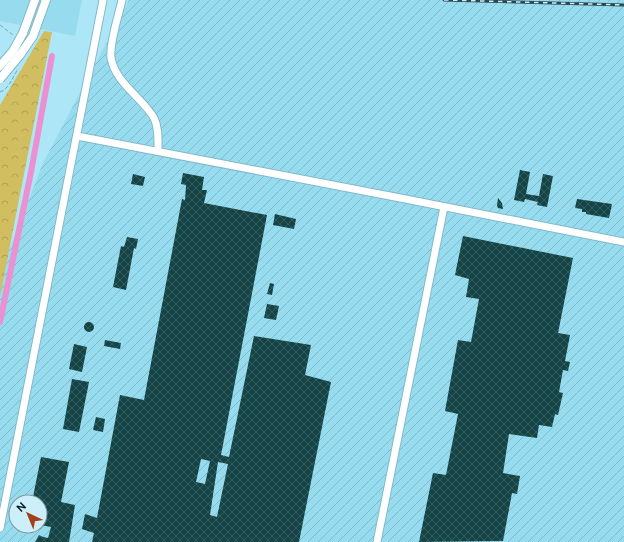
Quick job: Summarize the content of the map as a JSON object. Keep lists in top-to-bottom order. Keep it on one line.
{"north":"top left"}
